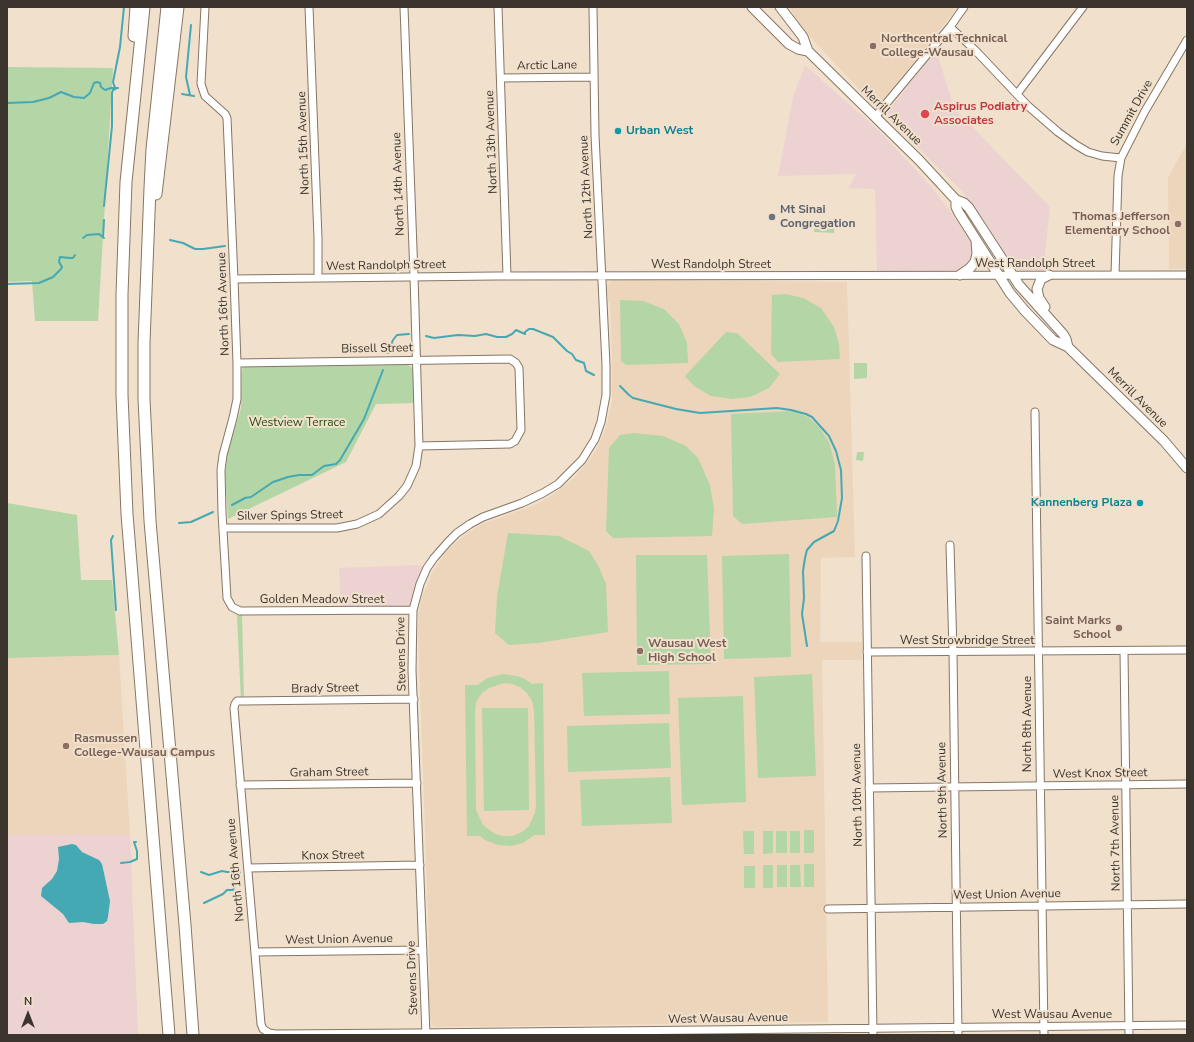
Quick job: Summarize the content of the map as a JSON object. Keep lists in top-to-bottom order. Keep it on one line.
{"streets":{"main road":["Merrill Avenue"],"street":["Arctic Lane","Summit Drive","North 13th Avenue","North 15th Avenue","North 14th Avenue","North 12th Avenue","West Randolph Street","North 16th Avenue","Bissell Street","Silver Spings Street","Golden Meadow Street","West Strowbridge Street","Stevens Drive","Brady Street","North 8th Avenue","Graham Street","West Knox Street","North 9th Avenue","North 10th Avenue","North 7th Avenue","Knox Street","West Union Avenue","West Wausau Avenue"]},"crossings":[["Arctic Lane","North 13th Avenue"],["Arctic Lane","North 12th Avenue"],["Summit Drive","West Randolph Street"],["Merrill Avenue","West Randolph Street"],["North 13th Avenue","West Randolph Street"],["North 15th Avenue","West Randolph Street"],["North 14th Avenue","West Randolph Street"],["North 14th Avenue","Bissell Street"],["North 14th Avenue","Silver Spings Street"],["North 12th Avenue","West Randolph Street"],["North 12th Avenue","Stevens Drive"],["West Randolph Street","North 16th Avenue"],["North 16th Avenue","Bissell Street"],["North 16th Avenue","Silver Spings Street"],["North 16th Avenue","Golden Meadow Street"],["North 16th Avenue","Brady Street"],["North 16th Avenue","Graham Street"],["North 16th Avenue","Knox Street"],["North 16th Avenue","West Union Avenue"],["North 16th Avenue","West Wausau Avenue"],["Bissell Street","Silver Spings Street"],["Golden Meadow Street","Stevens Drive"],["West Strowbridge Street","North 8th Avenue"],["West Strowbridge Street","North 9th Avenue"],["West Strowbridge Street","North 10th Avenue"],["West Strowbridge Street","North 7th Avenue"],["Stevens Drive","Brady Street"],["Stevens Drive","Graham Street"],["Stevens Drive","Knox Street"],["Stevens Drive","West Union Avenue"],["Stevens Drive","West Wausau Avenue"],["North 8th Avenue","West Knox Street"],["North 8th Avenue","West Union Avenue"],["North 8th Avenue","West Wausau Avenue"],["West Knox Street","North 9th Avenue"],["West Knox Street","North 10th Avenue"],["West Knox Street","North 7th Avenue"],["North 9th Avenue","West Union Avenue"],["North 9th Avenue","West Wausau Avenue"],["North 10th Avenue","West Union Avenue"],["North 10th Avenue","West Wausau Avenue"],["North 7th Avenue","West Union Avenue"],["North 7th Avenue","West Wausau Avenue"]],"parks":["Westview Terrace"],"places":["Northcentral Technical College-Wausau","Aspirus Podiatry Associates","Urban West","Mt Sinai Congregation","Thomas Jefferson Elementary School","Kannenberg Plaza","Saint Marks School","Wausau West High School","Rasmussen College-Wausau Campus"],"north":"top"}
